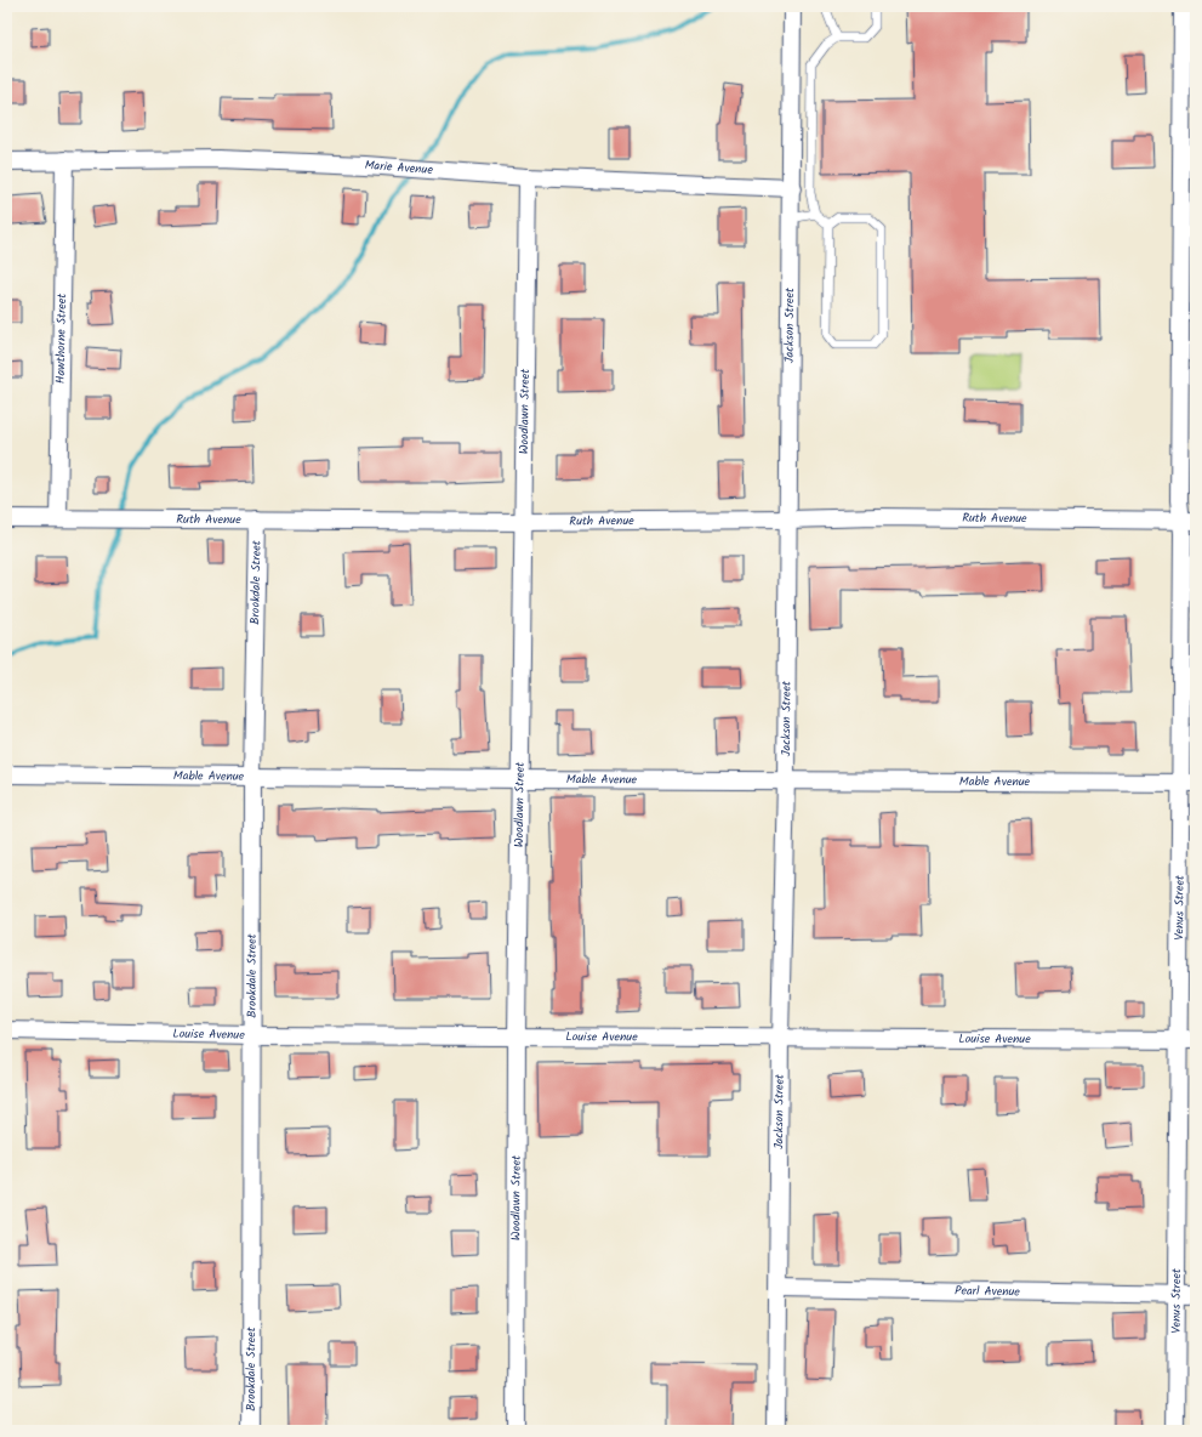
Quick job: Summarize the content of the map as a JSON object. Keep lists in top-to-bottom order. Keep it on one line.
{"streets":{"street":["Marie Avenue","Jackson Street","Hawthorne Street","Woodlawn Street","Ruth Avenue","Brookdale Street","Mable Avenue","Venus Street","Louise Avenue","Pearl Avenue"]},"crossings":[["Marie Avenue","Jackson Street"],["Marie Avenue","Hawthorne Street"],["Marie Avenue","Woodlawn Street"],["Jackson Street","Ruth Avenue"],["Jackson Street","Mable Avenue"],["Jackson Street","Louise Avenue"],["Jackson Street","Pearl Avenue"],["Hawthorne Street","Ruth Avenue"],["Woodlawn Street","Ruth Avenue"],["Woodlawn Street","Mable Avenue"],["Woodlawn Street","Louise Avenue"],["Ruth Avenue","Brookdale Street"],["Ruth Avenue","Venus Street"],["Brookdale Street","Mable Avenue"],["Brookdale Street","Louise Avenue"],["Mable Avenue","Venus Street"],["Venus Street","Louise Avenue"],["Venus Street","Pearl Avenue"]]}
